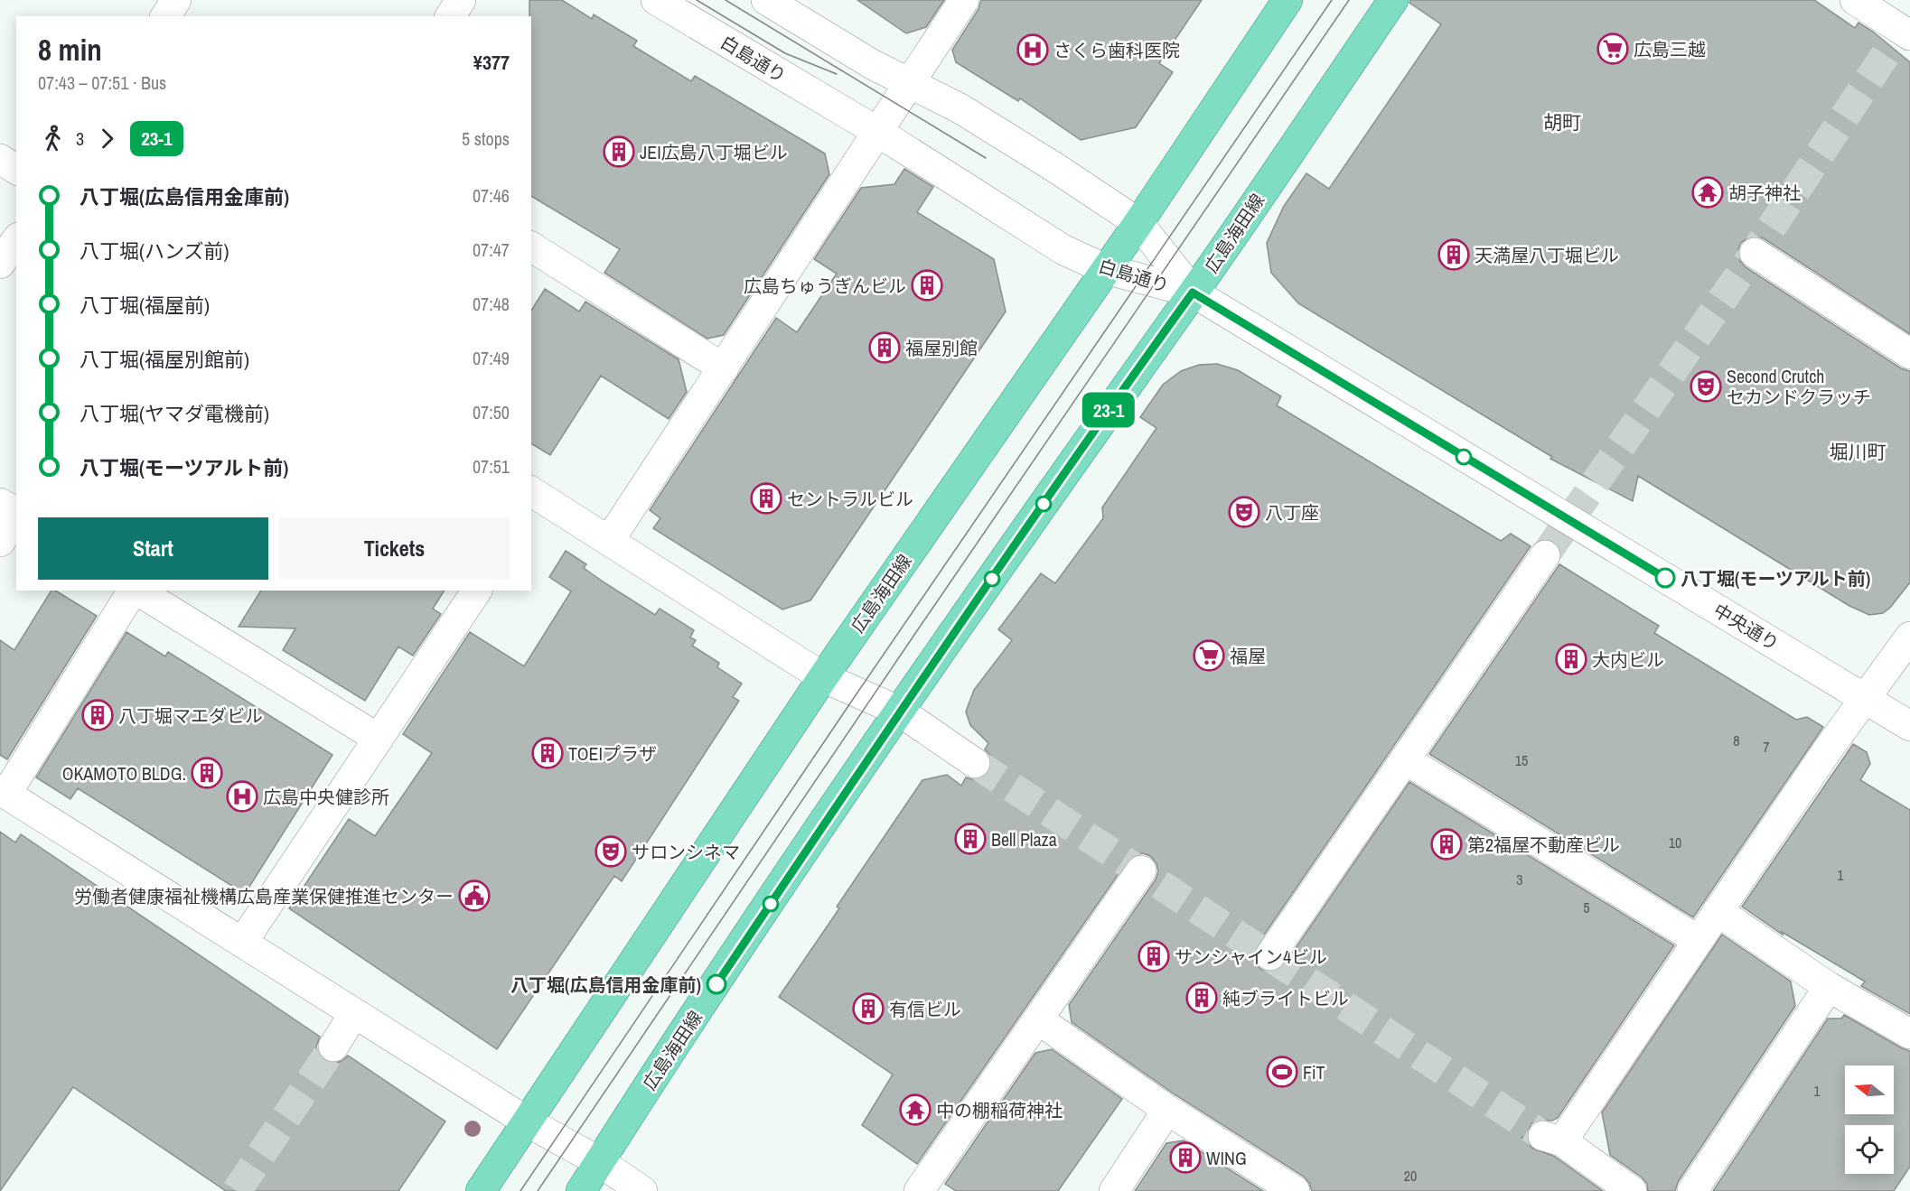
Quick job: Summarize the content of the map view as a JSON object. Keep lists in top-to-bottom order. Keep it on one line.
{"streets":{"main road":["広島海田線"],"street":["白島通り","中央通り"]},"crossings":[["白島通り","広島海田線"],["白島通り","中央通り"],["広島海田線","中央通り"]],"districts":["胡町","堀川町"],"places":{"supermarket":["広島三越","福屋"],"hospital":["さくら歯科医院","広島中央健診所"],"building":["JEI広島八丁堀ビル","天満屋八丁堀ビル","広島ちゅうぎんビル","福屋別館","セントラルビル","大内ビル","八丁堀マエダビル","TOEIプラザ","OKAMOTO BLDG.","Bell Plaza","第2福屋不動産ビル","サンシャイン4ビル","純ブライトビル","有信ビル","WING"],"temple":["胡子神社","中の棚稲荷神社"],"theatre":["Second Crutch セカンドクラッチ","八丁座","サロンシネマ"],"other":["八丁堀(モーツアルト前)","八丁堀(広島信用金庫前)"],"public building":["労働者健康福祉機構広島産業保健推進センター"],"sports":["FiT"]},"lines":["bus line 23-1"],"house_numbers":["8","7","15","10","1","3","5","1","20"],"north":"left","page":{"on_map":"23-1","heading":["8 min","07:43 – 07:51 · Bus","¥377"],"legs":["3","23-1","5 stops"],"list":[{"name":"八丁堀(広島信用金庫前)","value":"07:46"},{"name":"八丁堀(ハンズ前)","value":"07:47"},{"name":"八丁堀(福屋前)","value":"07:48"},{"name":"八丁堀(福屋別館前)","value":"07:49"},{"name":"八丁堀(ヤマダ電機前)","value":"07:50"},{"name":"八丁堀(モーツアルト前)","value":"07:51"}],"buttons":["Start","Tickets"]}}
